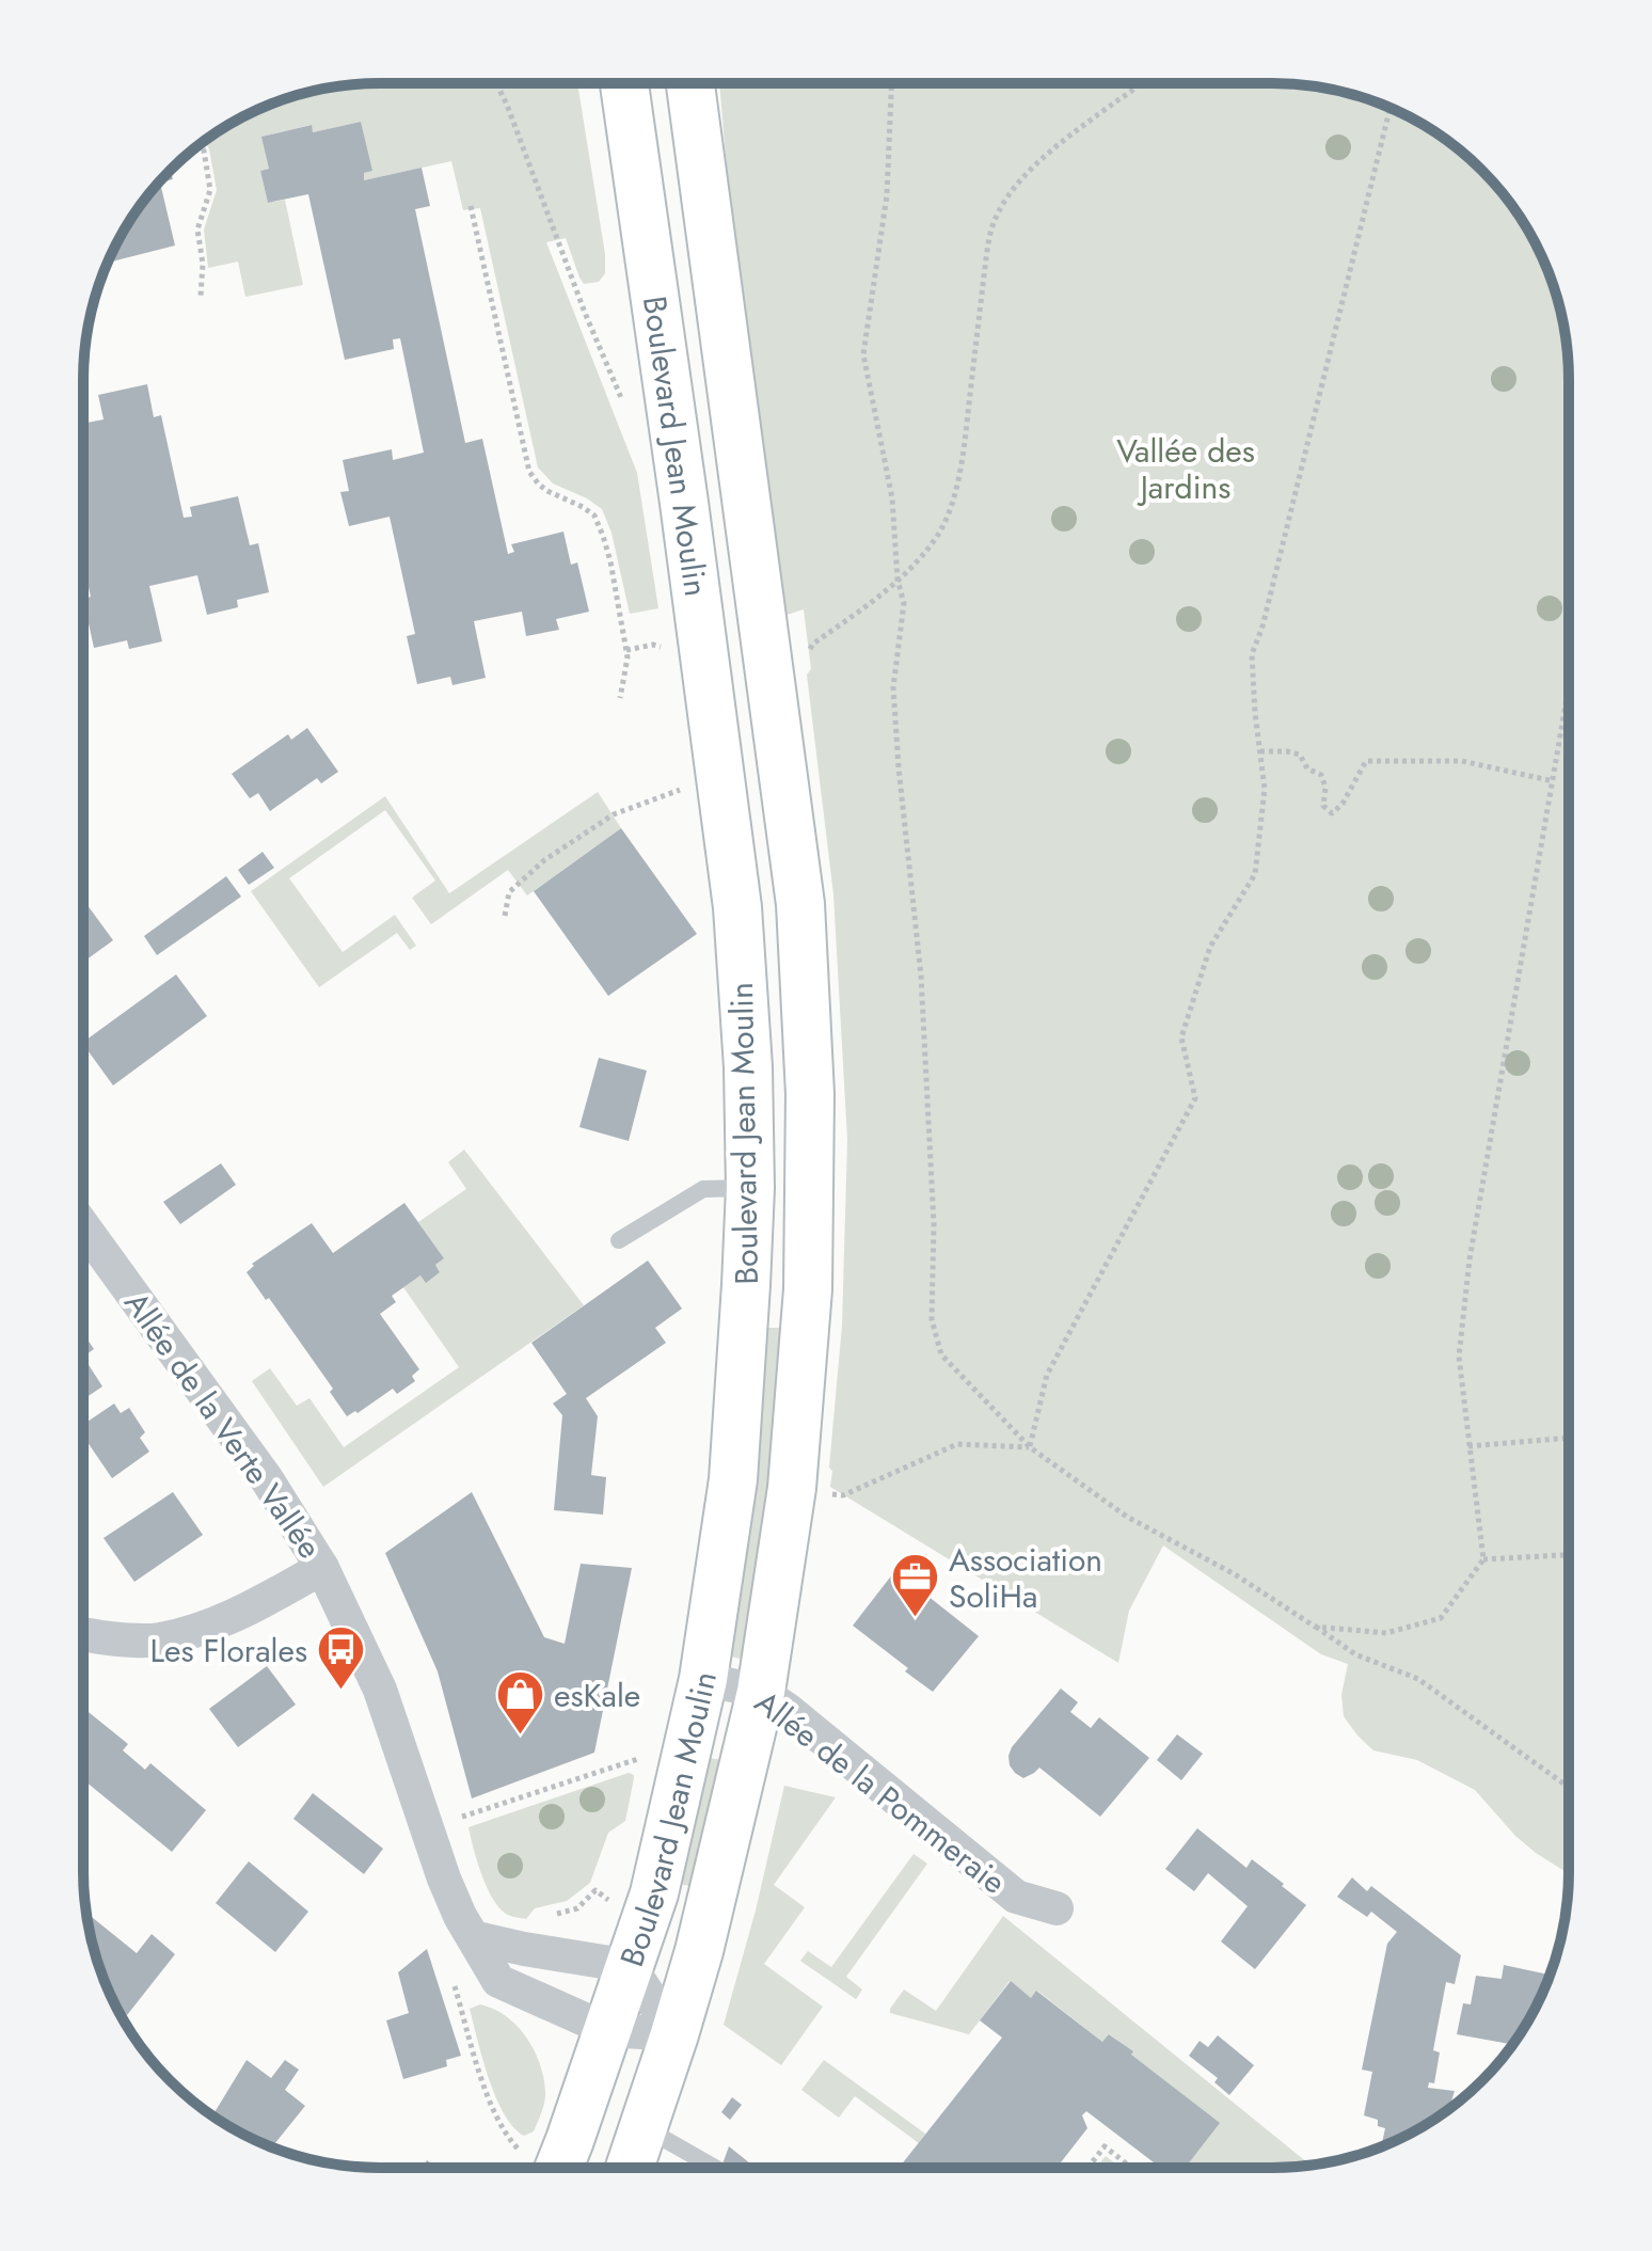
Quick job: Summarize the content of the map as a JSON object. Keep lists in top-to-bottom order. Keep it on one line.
{"streets":{"main road":["Boulevard Jean Moulin"],"street":["Allée de la Verte Vallée","Allée de la Pommeraie"]},"crossings":[["Boulevard Jean Moulin","Allée de la Verte Vallée"],["Boulevard Jean Moulin","Allée de la Pommeraie"]],"parks":["Vallée des Jardins"],"places":{"office":["Association SoliHa"],"bus stop":["Les Florales"],"shop":["esKale"]}}
